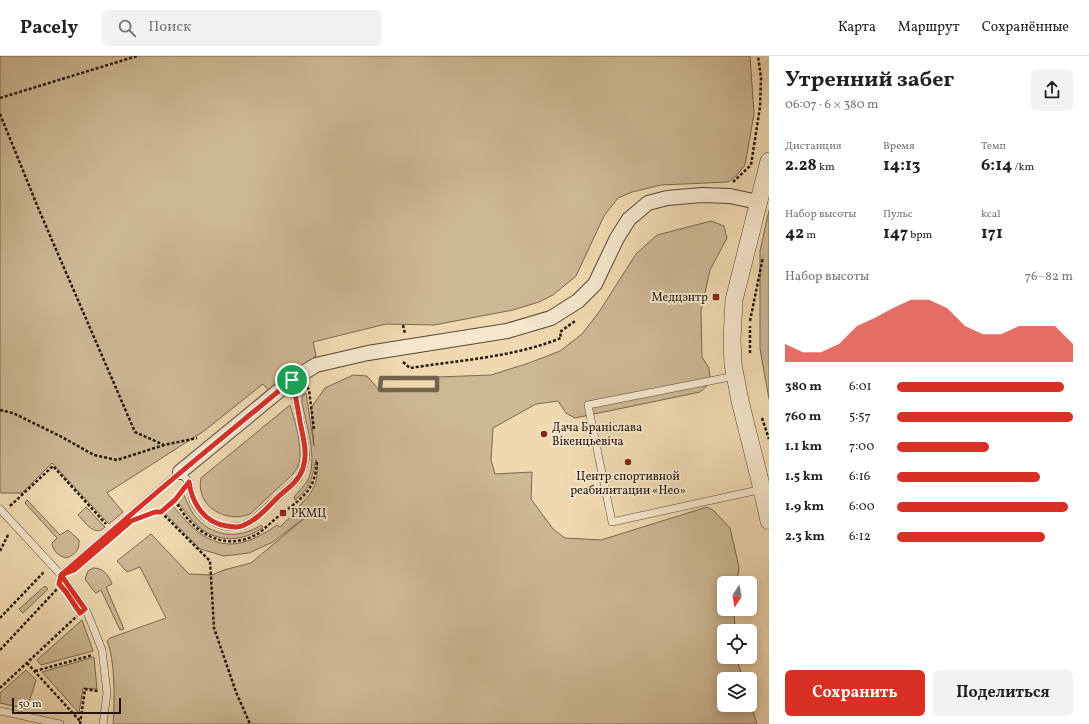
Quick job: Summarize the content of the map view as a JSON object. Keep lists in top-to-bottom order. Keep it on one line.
{"places":{"transit":["Медцэнтр","РКМЦ"],"other":["Дача Браніслава Вікенцьевіча","Центр спортивной реабилитации «Нео»"]},"scale_bar":"50 m","north":"bottom","page":{"header":"Pacely","search":"Поиск","nav":["Карта","Маршрут","Сохранённые"],"heading":["Утренний забег","06:07 · 6 × 380 m"],"stats":[["Дистанция","2.28 km"],["Время","14:13"],["Темп","6:14 /km"],["Набор высоты","42 m"],["Пульс","147 bpm"],["kcal","171"]],"chart":["Набор высоты","76–82 m"],"list":[{"name":"380 m","note":"6:01"},{"name":"760 m","note":"5:57"},{"name":"1.1 km","note":"7:00"},{"name":"1.5 km","note":"6:16"},{"name":"1.9 km","note":"6:00"},{"name":"2.3 km","note":"6:12"}],"buttons":["Сохранить","Поделиться"],"scale":"50 m"}}
